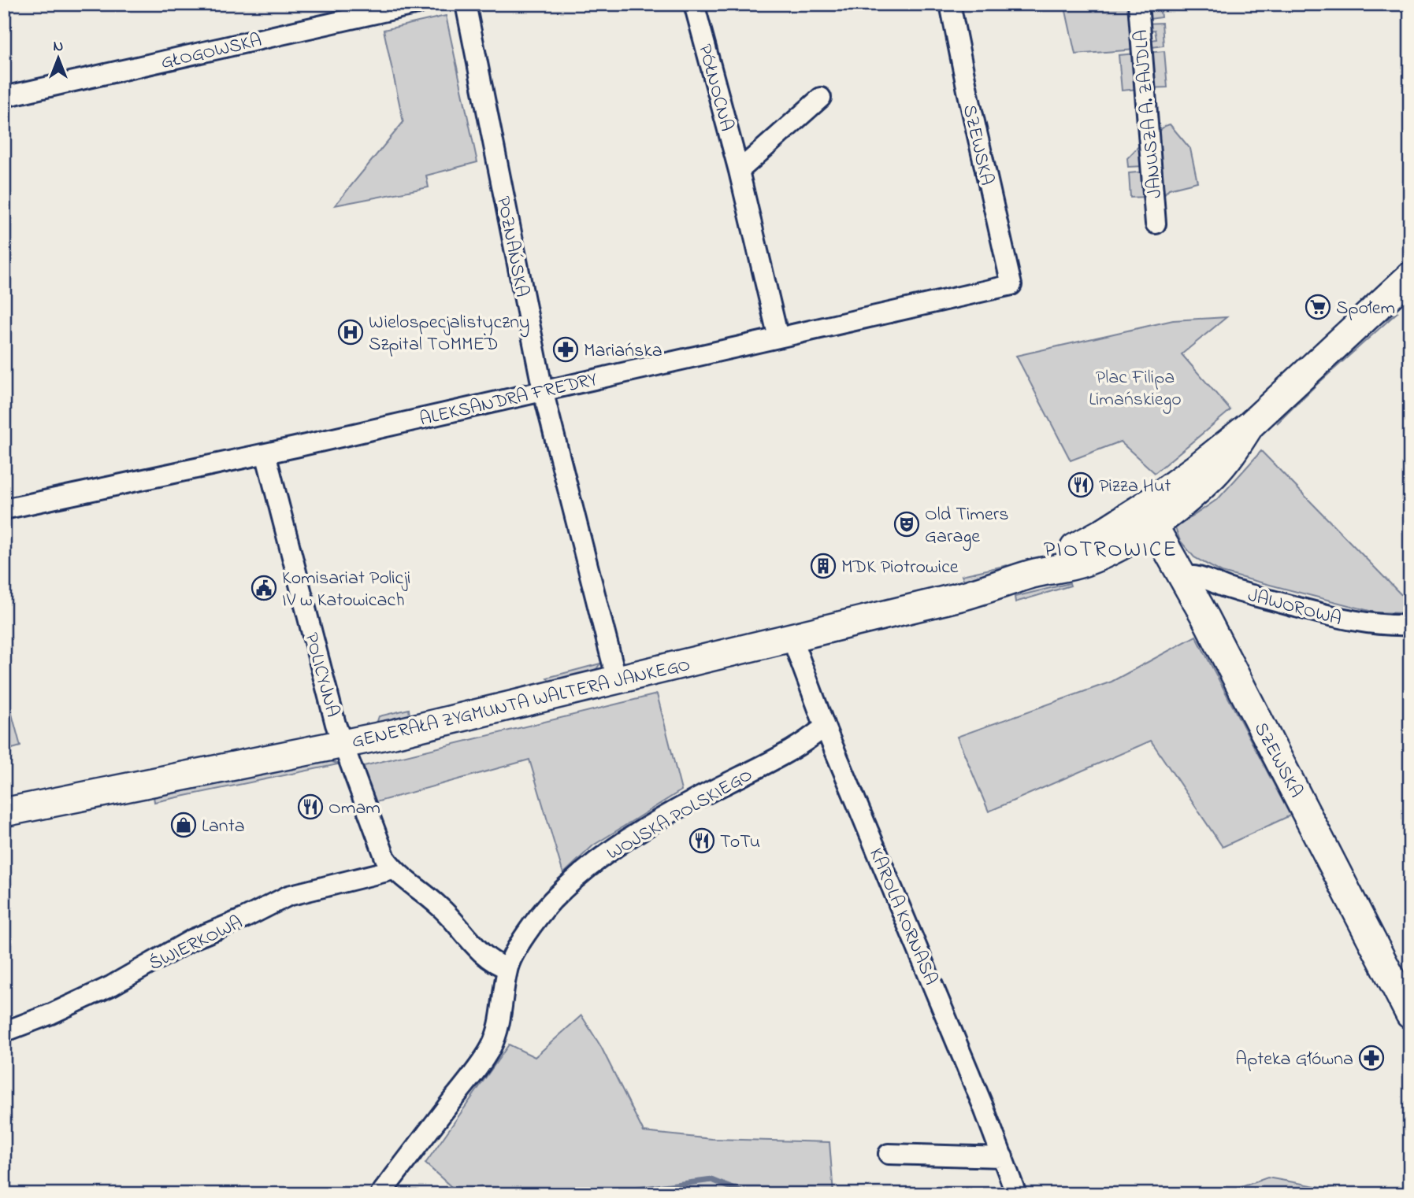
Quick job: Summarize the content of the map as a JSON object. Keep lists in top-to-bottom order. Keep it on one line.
{"streets":{"street":["GŁOGOWSKA","PÓŁNOCNA","JANUSZA A. ZAJDLA","SZEWSKA","POZNAŃSKA","ALEKSANDRA FREDRY","JAWOROWA","POLICYJNA","GENERAŁA ZYGMUNTA WALTERA JANKEGO","WOJSKA POLSKIEGO","KAROLA KORNASA","ŚWIERKOWA"]},"crossings":[["PÓŁNOCNA","ALEKSANDRA FREDRY"],["SZEWSKA","ALEKSANDRA FREDRY"],["SZEWSKA","JAWOROWA"],["SZEWSKA","GENERAŁA ZYGMUNTA WALTERA JANKEGO"],["POZNAŃSKA","ALEKSANDRA FREDRY"],["POZNAŃSKA","GENERAŁA ZYGMUNTA WALTERA JANKEGO"],["ALEKSANDRA FREDRY","POLICYJNA"],["POLICYJNA","GENERAŁA ZYGMUNTA WALTERA JANKEGO"],["POLICYJNA","WOJSKA POLSKIEGO"],["POLICYJNA","ŚWIERKOWA"],["GENERAŁA ZYGMUNTA WALTERA JANKEGO","KAROLA KORNASA"],["WOJSKA POLSKIEGO","KAROLA KORNASA"]],"districts":["PIOTROWICE"],"parks":["Plac Filipa Limańskiego"],"places":{"supermarket":["Społem"],"hospital":["Wielospecjalistyczny Szpital TOMMED"],"pharmacy":["Mariańska","Apteka Główna"],"restaurant":["Pizza Hut","Omam","ToTu"],"theatre":["Old Timers Garage"],"building":["MDK Piotrowice"],"public building":["Komisariat Policji IV w Katowicach"],"shop":["Lanta"]},"north":"top"}
